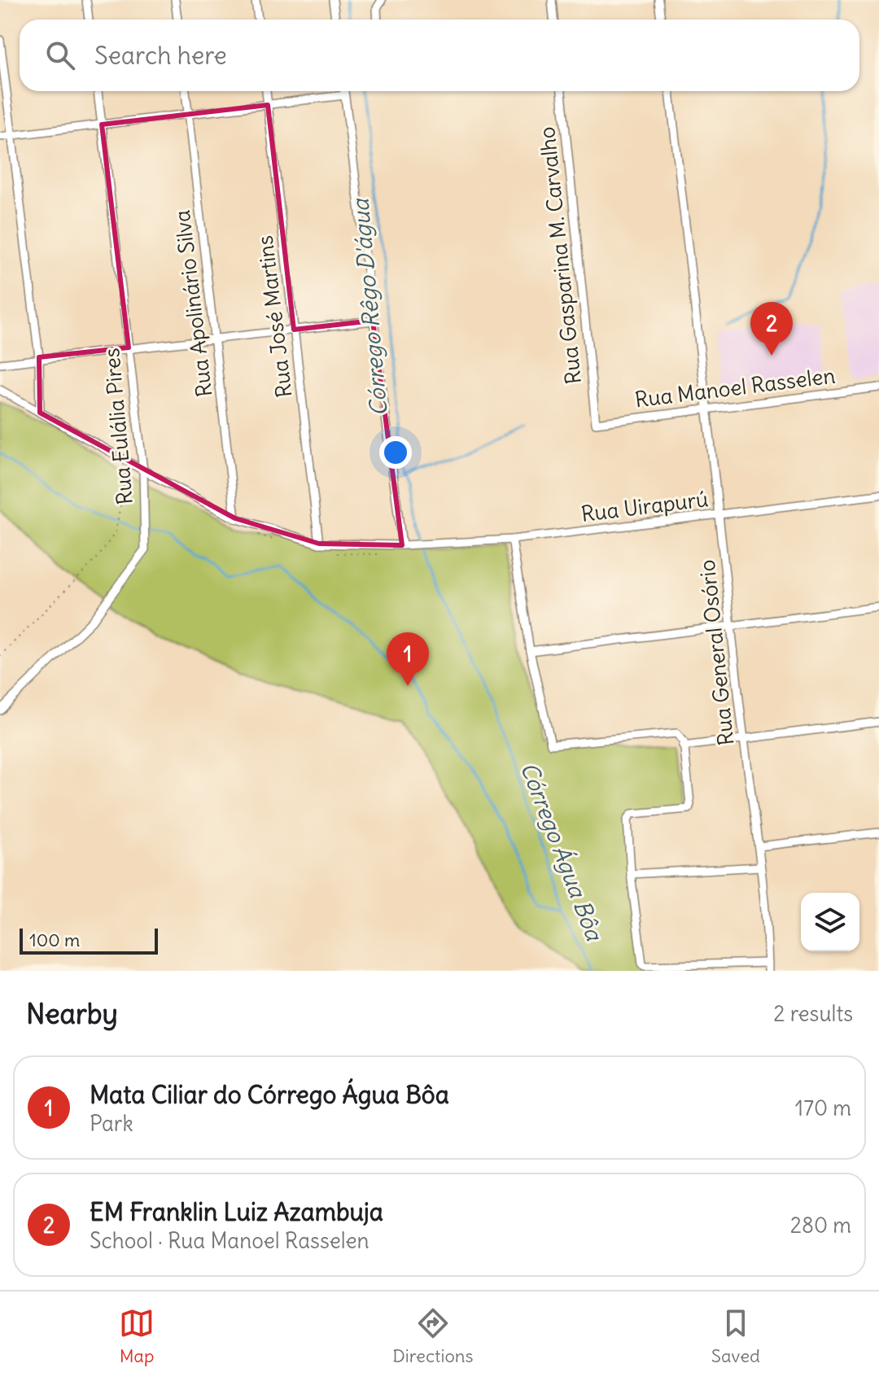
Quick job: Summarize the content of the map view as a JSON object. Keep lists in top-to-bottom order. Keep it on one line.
{"streets":{"street":["Rua Gasparina M. Carvalho","Rua Apolinário Silva","Rua José Martins","Rua Manoel Rasselen","Rua Eulália Pires","Rua Uirapurú","Rua General Osório"]},"crossings":[["Rua Gasparina M. Carvalho","Rua Manoel Rasselen"],["Rua Apolinário Silva","Rua Uirapurú"],["Rua José Martins","Rua Uirapurú"],["Rua Manoel Rasselen","Rua General Osório"],["Rua Eulália Pires","Rua Uirapurú"],["Rua Uirapurú","Rua General Osório"]],"water":["Córrego Rêgo D'água","Córrego Água Bôa"],"scale_bar":"100 m","page":{"search":"Search here","pins":["2","1"],"scale":"100 m","heading":["Nearby","2 results"],"list":[{"mark":"1","name":"Mata Ciliar do Córrego Água Bôa","note":"Park","value":"170 m"},{"mark":"2","name":"EM Franklin Luiz Azambuja","note":"School · Rua Manoel Rasselen","value":"280 m"}],"nav":["Map","Directions","Saved"]}}
